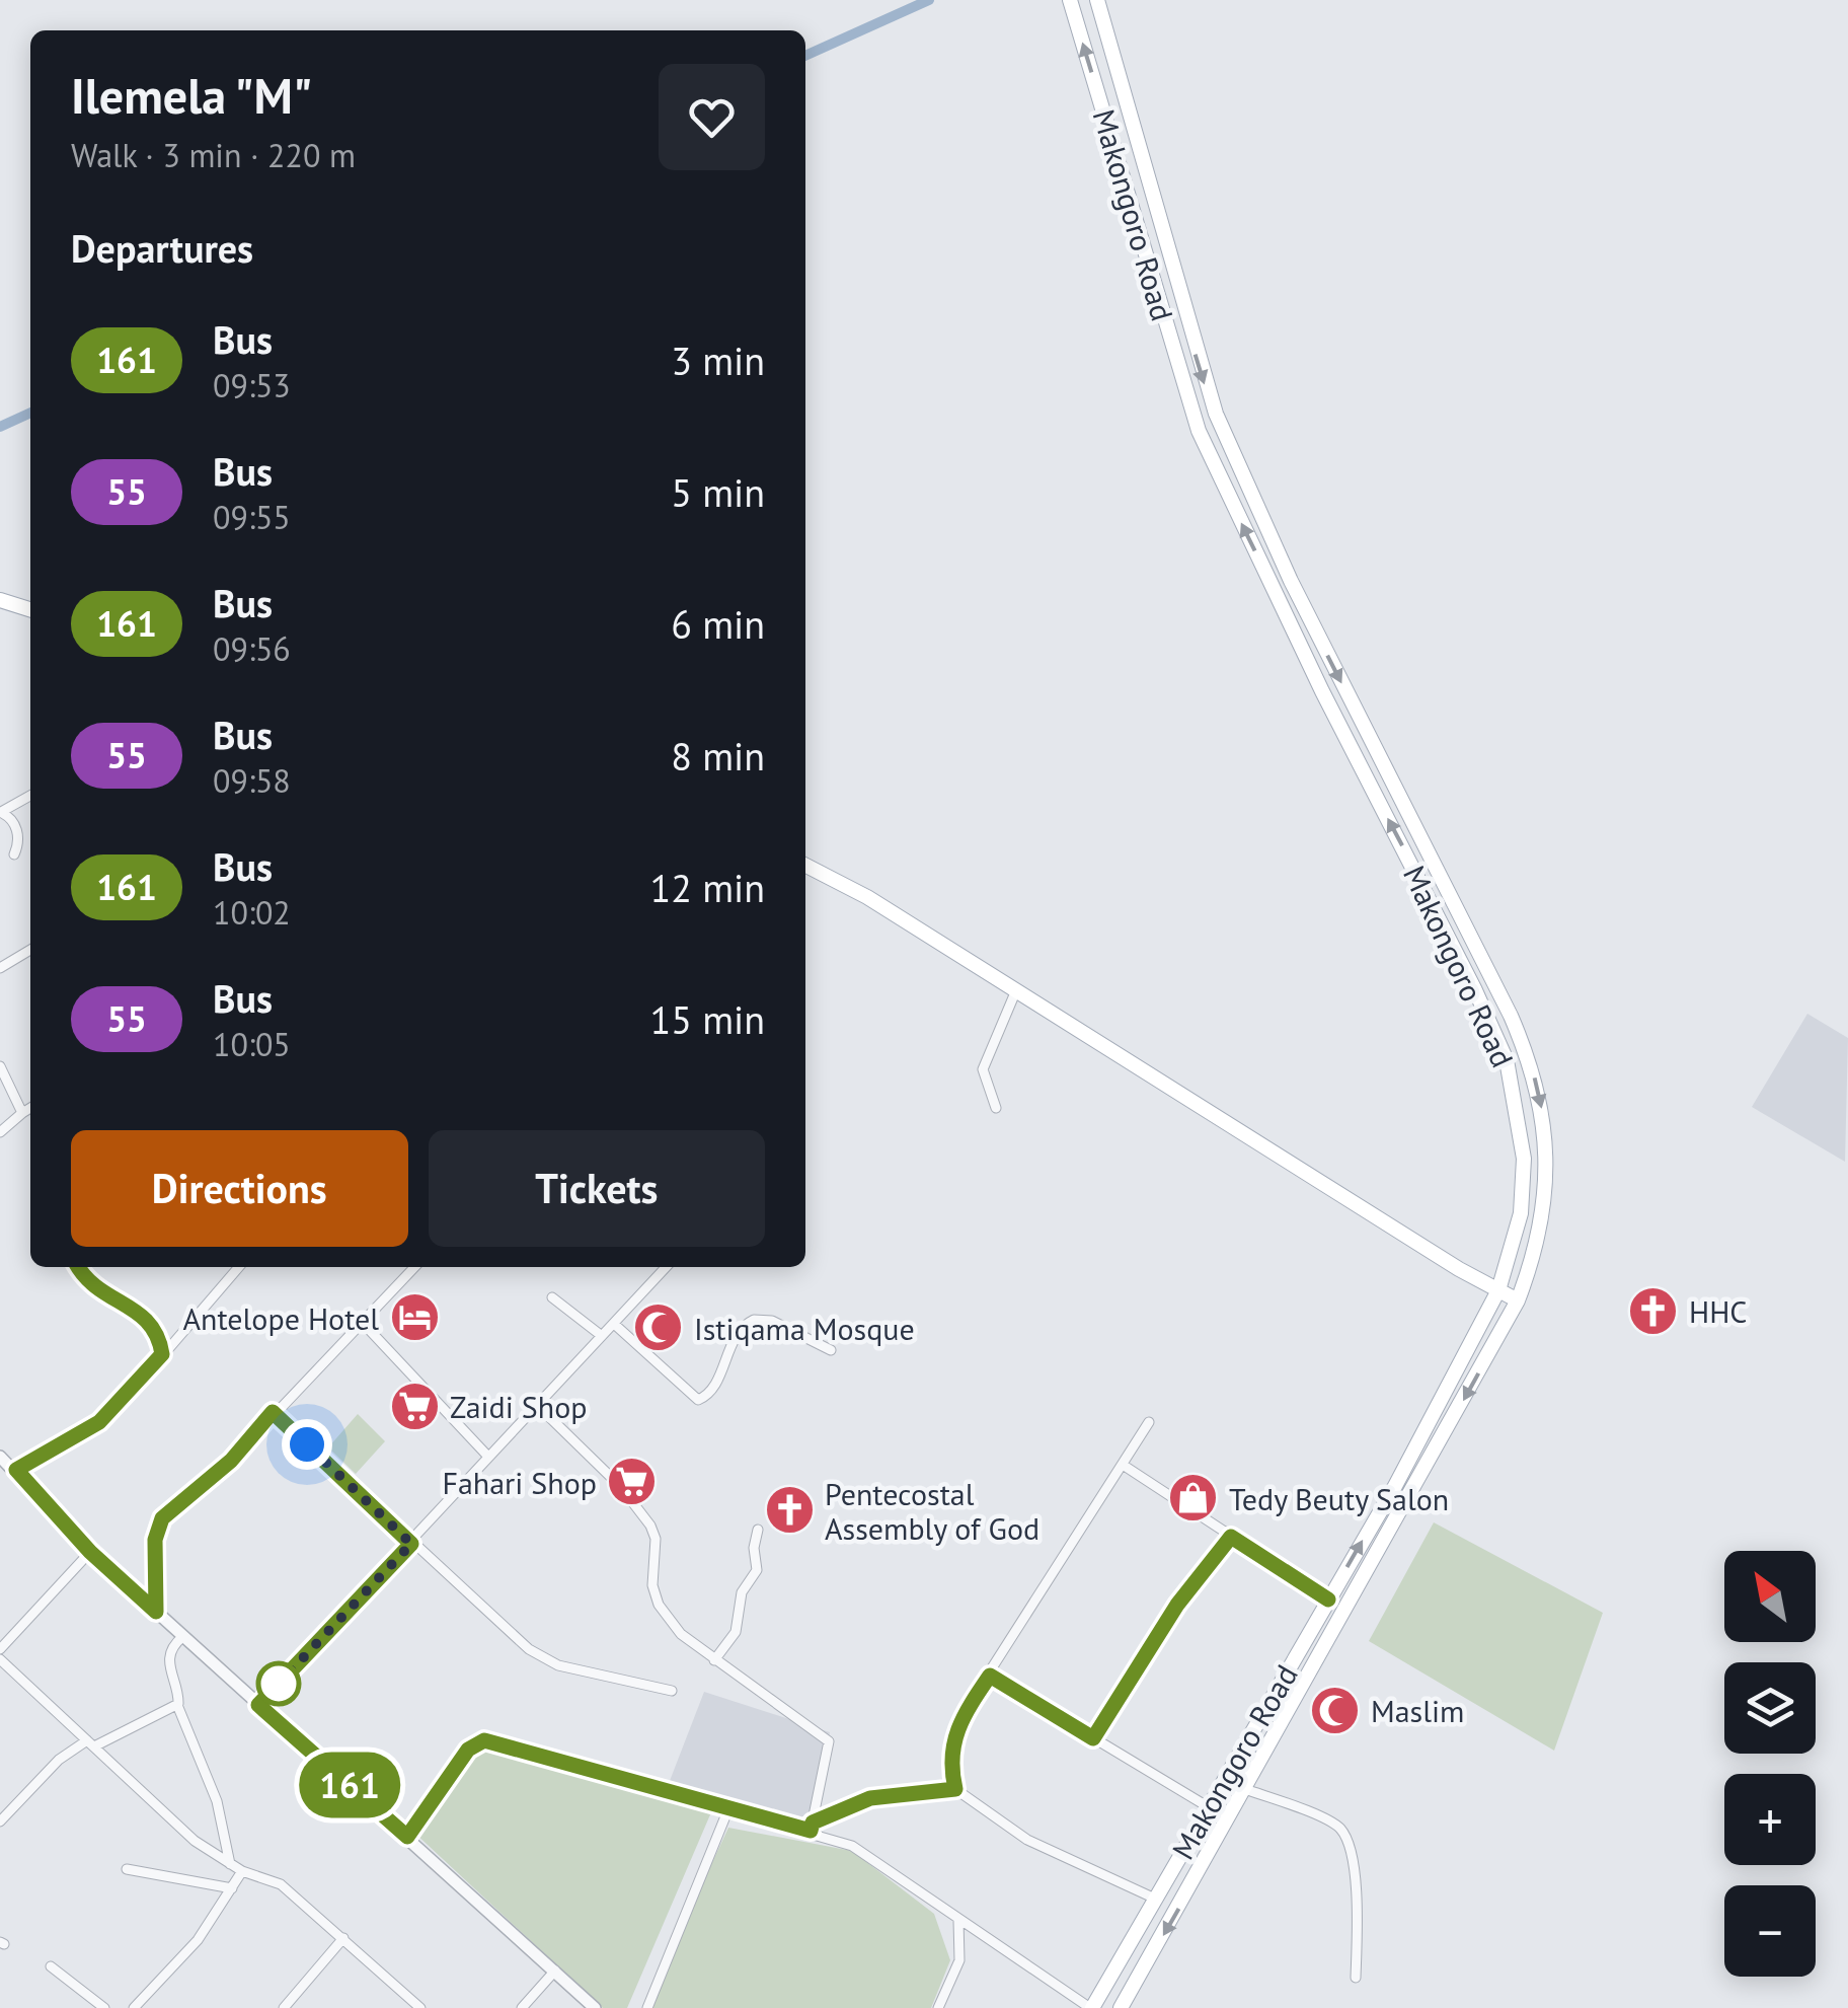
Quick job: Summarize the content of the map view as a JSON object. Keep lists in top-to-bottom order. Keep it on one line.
{"streets":{"main road":["Makongoro Road"]},"places":{"church":["HHC","Pentecostal Assembly of God"],"hotel":["Antelope Hotel"],"mosque":["Istiqama Mosque","Maslim"],"supermarket":["Zaidi Shop","Fahari Shop"],"shop":["Tedy Beuty Salon"]},"lines":["bus line 161"],"north":"top left","page":{"on_map":"161","heading":[["Ilemela \"M\"","Walk · 3 min · 220 m"],"Departures"],"list":[{"mark":"161","name":"Bus","note":"09:53","value":"3 min"},{"mark":"55","name":"Bus","note":"09:55","value":"5 min"},{"mark":"161","name":"Bus","note":"09:56","value":"6 min"},{"mark":"55","name":"Bus","note":"09:58","value":"8 min"},{"mark":"161","name":"Bus","note":"10:02","value":"12 min"},{"mark":"55","name":"Bus","note":"10:05","value":"15 min"}],"buttons":["Directions","Tickets"],"map_buttons":["+","−"]}}
